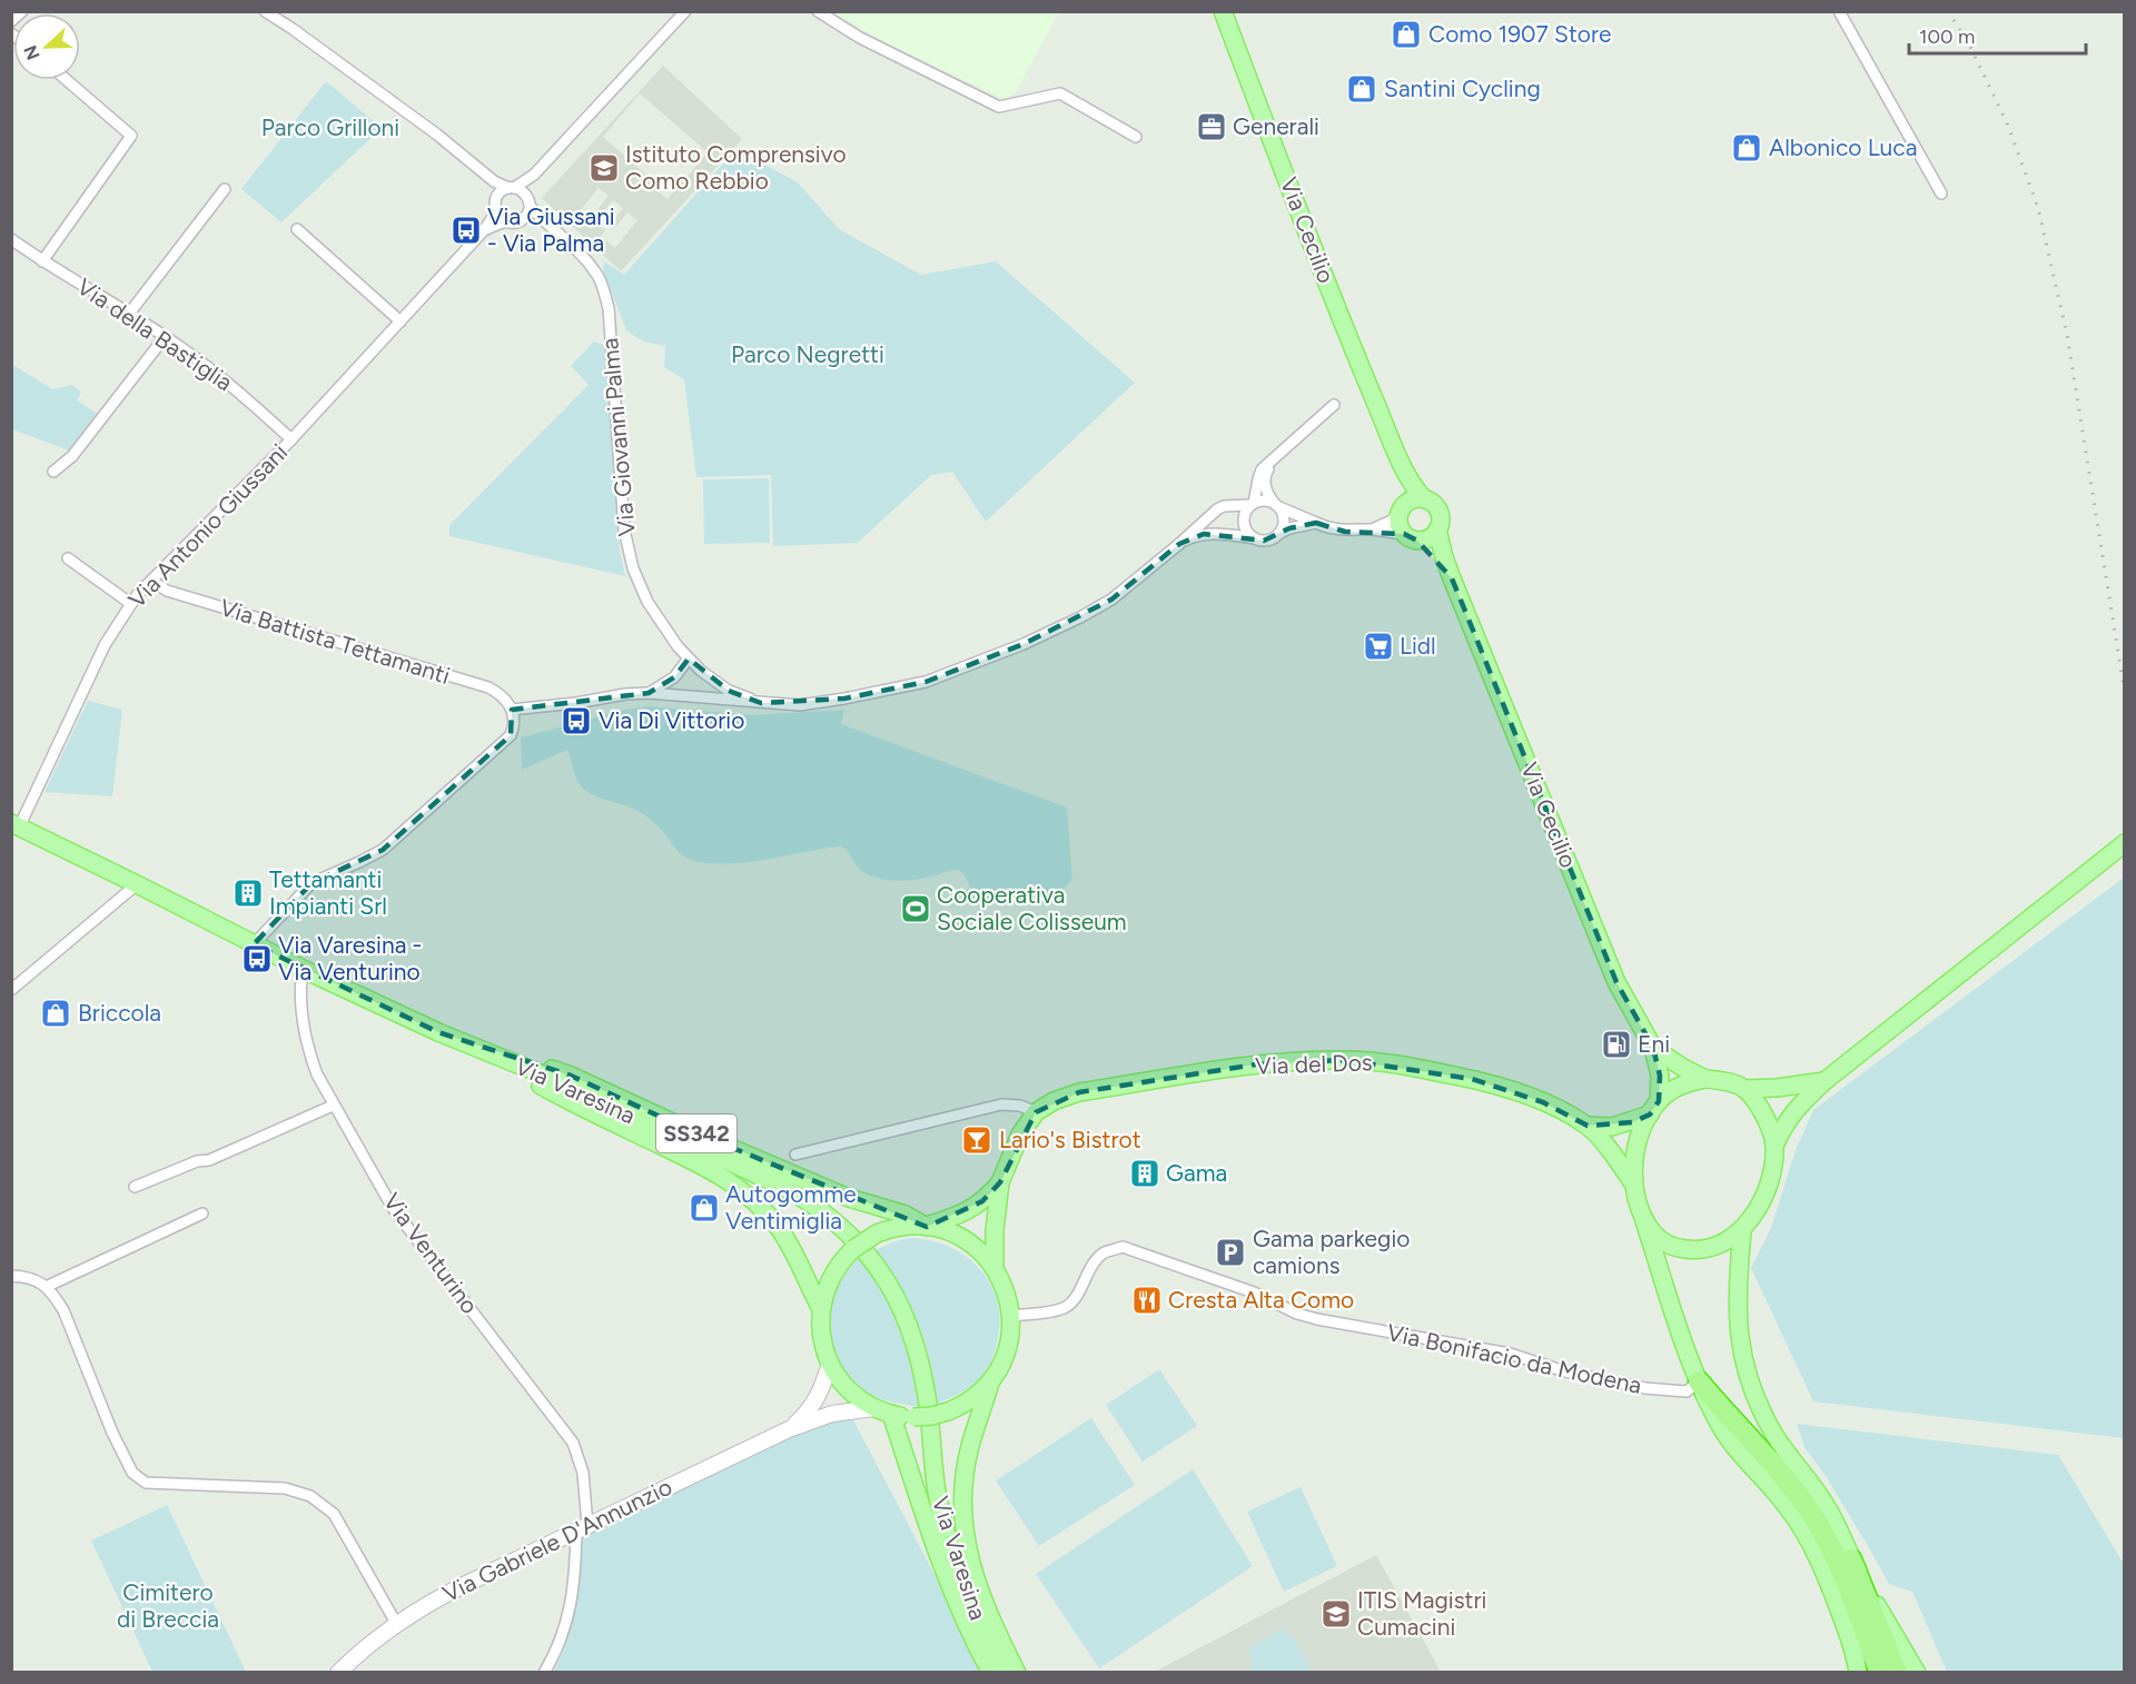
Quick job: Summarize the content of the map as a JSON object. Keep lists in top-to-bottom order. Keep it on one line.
{"streets":{"main road":["Via Cecilio","Via del Dos","Via Varesina","SS342","Via Gabriele D'Annunzio"],"street":["Via della Bastiglia","Via Giovanni Palma","Via Antonio Giussani","Via Battista Tettamanti","Via Venturino","Via Bonifacio da Modena"]},"crossings":[["Via Cecilio","Via del Dos"],["Via della Bastiglia","Via Antonio Giussani"],["Via Giovanni Palma","Via Antonio Giussani"],["Via Antonio Giussani","Via Battista Tettamanti"],["Via Antonio Giussani","Via Varesina"],["Via Varesina","SS342"],["Via Varesina","Via Venturino"],["SS342","Via Bonifacio da Modena"],["SS342","Via Gabriele D'Annunzio"],["Via Venturino","Via Gabriele D'Annunzio"],["Via Bonifacio da Modena","Via Gabriele D'Annunzio"]],"parks":["Parco Grilloni","Parco Negretti","Cimitero di Breccia"],"places":{"shop":["Como 1907 Store","Santini Cycling","Albonico Luca","Briccola","Autogomme Ventimiglia"],"office":["Generali"],"school or university":["Istituto Comprensivo Como Rebbio","ITIS Magistri Cumacini"],"bus stop":["Via Giussani - Via Palma","Via Di Vittorio","Via Varesina - Via Venturino"],"supermarket":["Lidl"],"building":["Tettamanti Impianti Srl","Gama"],"sports":["Cooperativa Sociale Colisseum"],"fuel station":["Eni"],"bar":["Lario's Bistrot"],"parking":["Gama parkegio camions"],"restaurant":["Cresta Alta Como"]},"scale_bar":"100 m","north":"left"}
